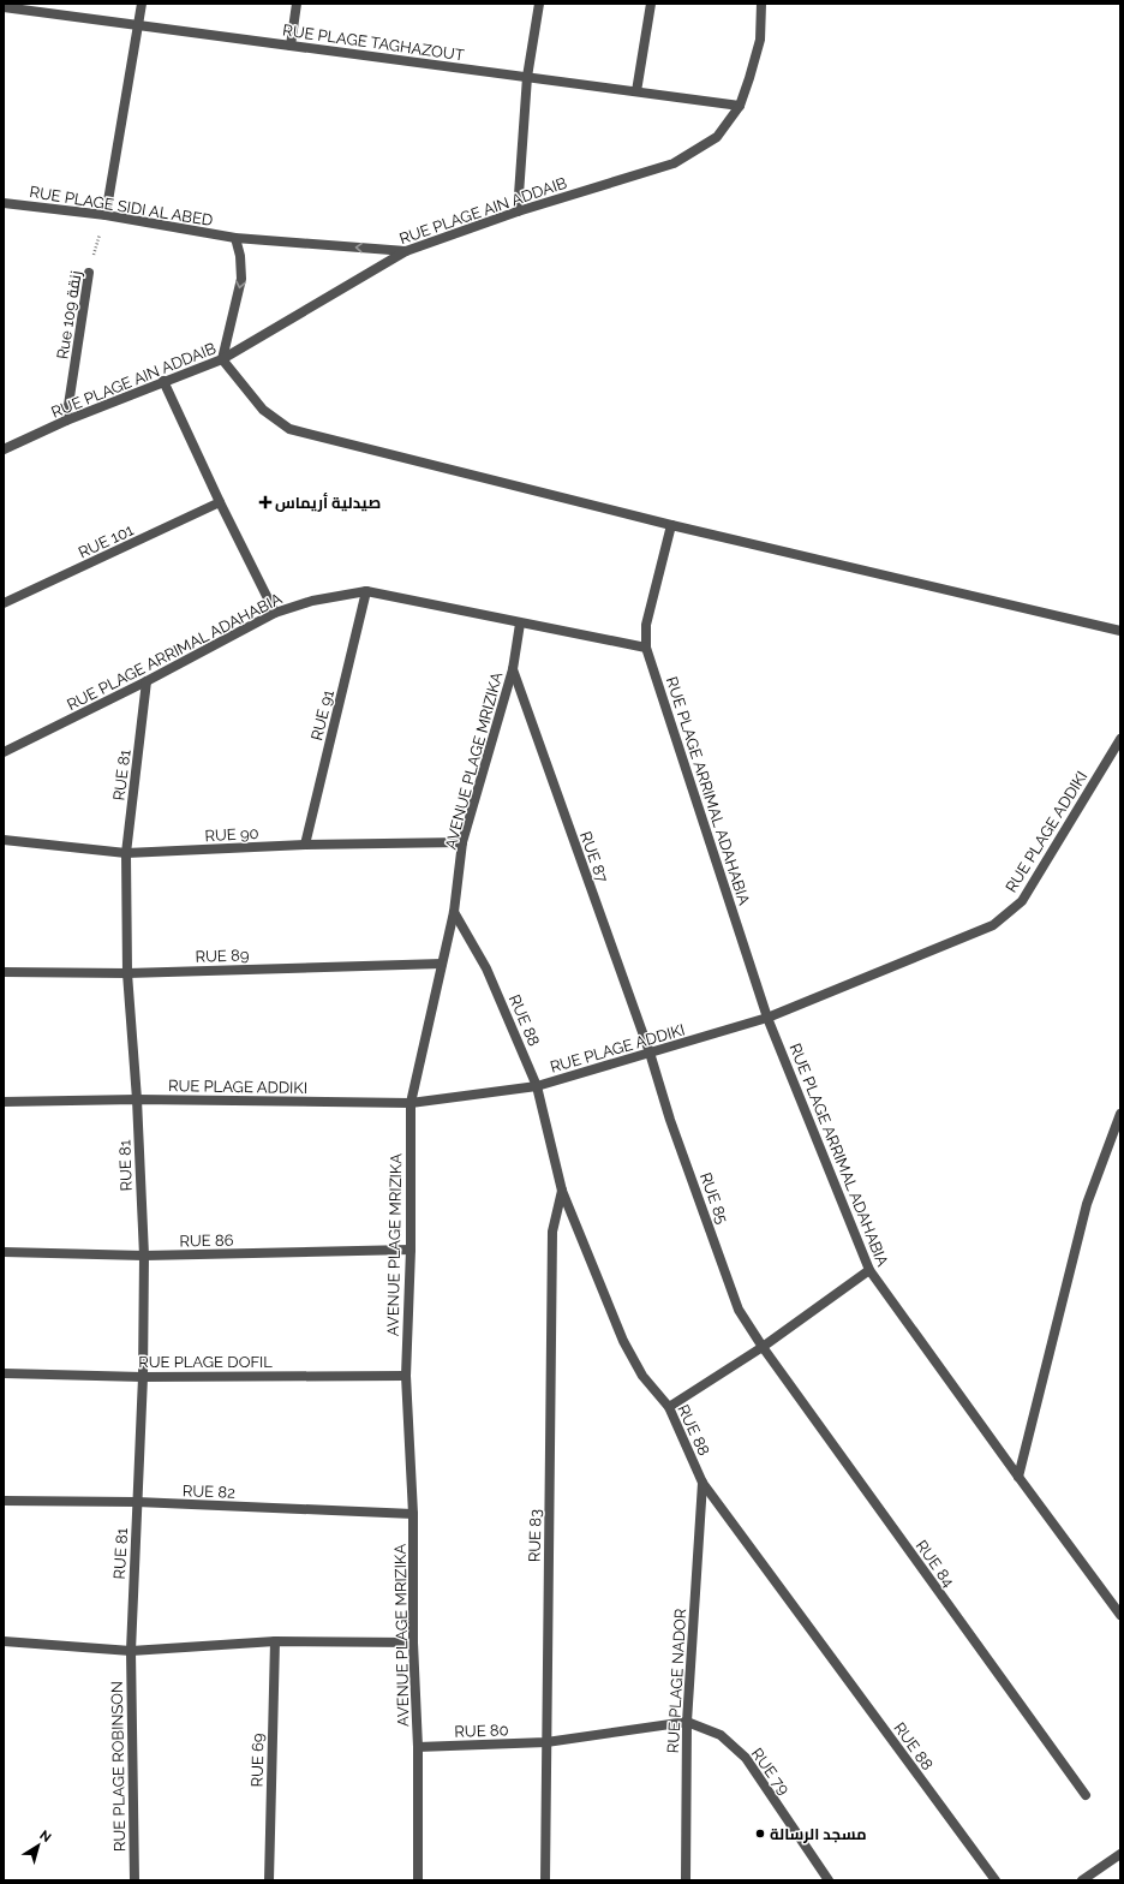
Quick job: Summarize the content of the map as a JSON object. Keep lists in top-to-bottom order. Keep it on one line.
{"streets":{"street":["RUE PLAGE TAGHAZOUT","RUE PLAGE SIDI AL ABED","RUE PLAGE AIN ADDAIB","Rue 109 زنقة","RUE 101","RUE PLAGE ARRIMAL ADAHABIA","RUE 91","AVENUE PLAGE MRIZIKA","RUE 81","RUE PLAGE ADDIKI","RUE 90","RUE 87","RUE 89","RUE 88","RUE 85","RUE 86","RUE PLAGE DOFIL","RUE 82","RUE 83","RUE 84","RUE PLAGE NADOR","RUE 80","RUE 69","RUE PLAGE ROBINSON","RUE 79"]},"crossings":[["RUE PLAGE TAGHAZOUT","RUE PLAGE AIN ADDAIB"],["RUE PLAGE SIDI AL ABED","RUE PLAGE AIN ADDAIB"],["RUE PLAGE SIDI AL ABED","Rue 109 زنقة"],["RUE PLAGE AIN ADDAIB","Rue 109 زنقة"],["RUE PLAGE ARRIMAL ADAHABIA","RUE 91"],["RUE PLAGE ARRIMAL ADAHABIA","AVENUE PLAGE MRIZIKA"],["RUE PLAGE ARRIMAL ADAHABIA","RUE 81"],["RUE PLAGE ARRIMAL ADAHABIA","RUE PLAGE ADDIKI"],["RUE 91","RUE 90"],["AVENUE PLAGE MRIZIKA","RUE PLAGE ADDIKI"],["AVENUE PLAGE MRIZIKA","RUE 90"],["AVENUE PLAGE MRIZIKA","RUE 87"],["AVENUE PLAGE MRIZIKA","RUE 89"],["AVENUE PLAGE MRIZIKA","RUE 88"],["AVENUE PLAGE MRIZIKA","RUE 86"],["AVENUE PLAGE MRIZIKA","RUE PLAGE DOFIL"],["AVENUE PLAGE MRIZIKA","RUE 82"],["AVENUE PLAGE MRIZIKA","RUE 80"],["RUE 81","RUE PLAGE ADDIKI"],["RUE 81","RUE 90"],["RUE 81","RUE 89"],["RUE 81","RUE 86"],["RUE 81","RUE PLAGE DOFIL"],["RUE 81","RUE 82"],["RUE 81","RUE PLAGE ROBINSON"],["RUE PLAGE ADDIKI","RUE 87"],["RUE PLAGE ADDIKI","RUE 88"],["RUE PLAGE ADDIKI","RUE 85"],["RUE 87","RUE 85"],["RUE 88","RUE 83"],["RUE 88","RUE PLAGE NADOR"],["RUE 85","RUE 84"],["RUE 83","RUE 80"],["RUE 83","RUE 79"],["RUE PLAGE NADOR","RUE 79"],["RUE 80","RUE 79"]],"one_way":["RUE PLAGE SIDI AL ABED"],"places":{"health":["صيدلية أريماس"],"other":["مسجد الرسالة"]},"north":"top right"}
